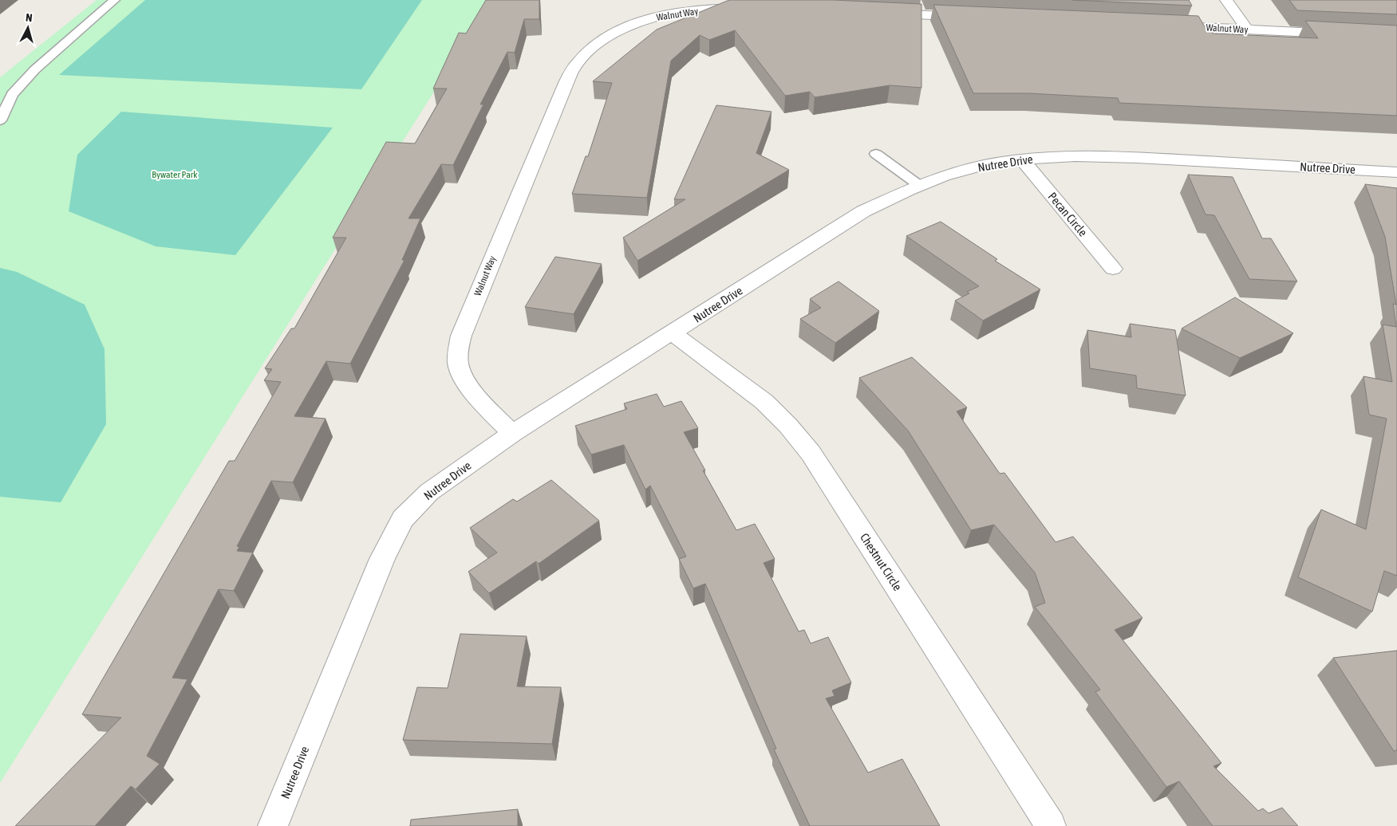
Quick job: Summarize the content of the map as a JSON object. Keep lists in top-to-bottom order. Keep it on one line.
{"streets":{"street":["Walnut Way","Nutree Drive","Pecan Circle","Chestnut Circle"]},"crossings":[["Walnut Way","Nutree Drive"],["Nutree Drive","Pecan Circle"],["Nutree Drive","Chestnut Circle"]],"parks":["Bywater Park"],"north":"top"}
